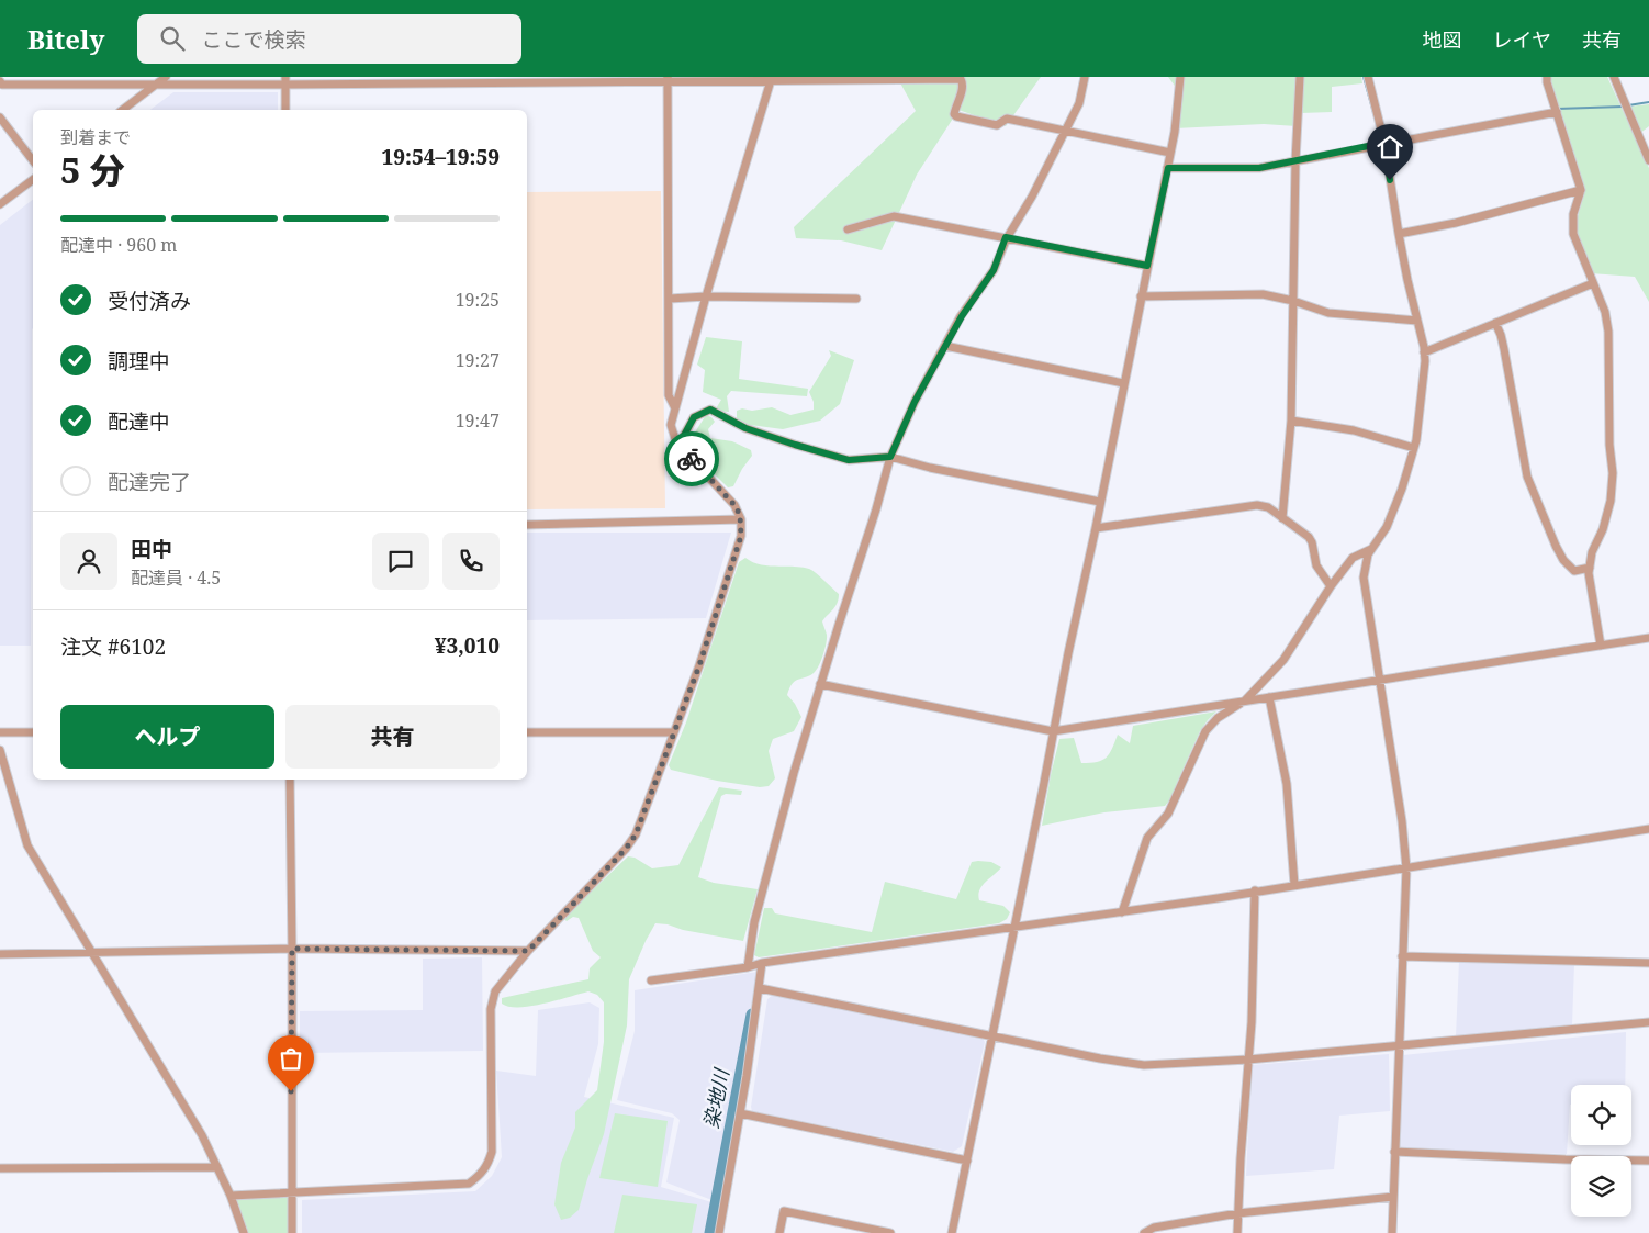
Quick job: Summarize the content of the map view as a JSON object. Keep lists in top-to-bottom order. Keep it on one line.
{"water":["染地川"],"page":{"header":"Bitely","search":"ここで検索","nav":["地図","レイヤ","共有"],"heading":["5 分","到着まで","19:54–19:59"],"panel":["田中","配達員 · 4.5","注文 #6102","¥3,010"],"bar":"配達中 · 960 m","list":[["受付済み","19:25"],["調理中","19:27"],["配達中","19:47"],"配達完了"],"buttons":["ヘルプ","共有"]}}
